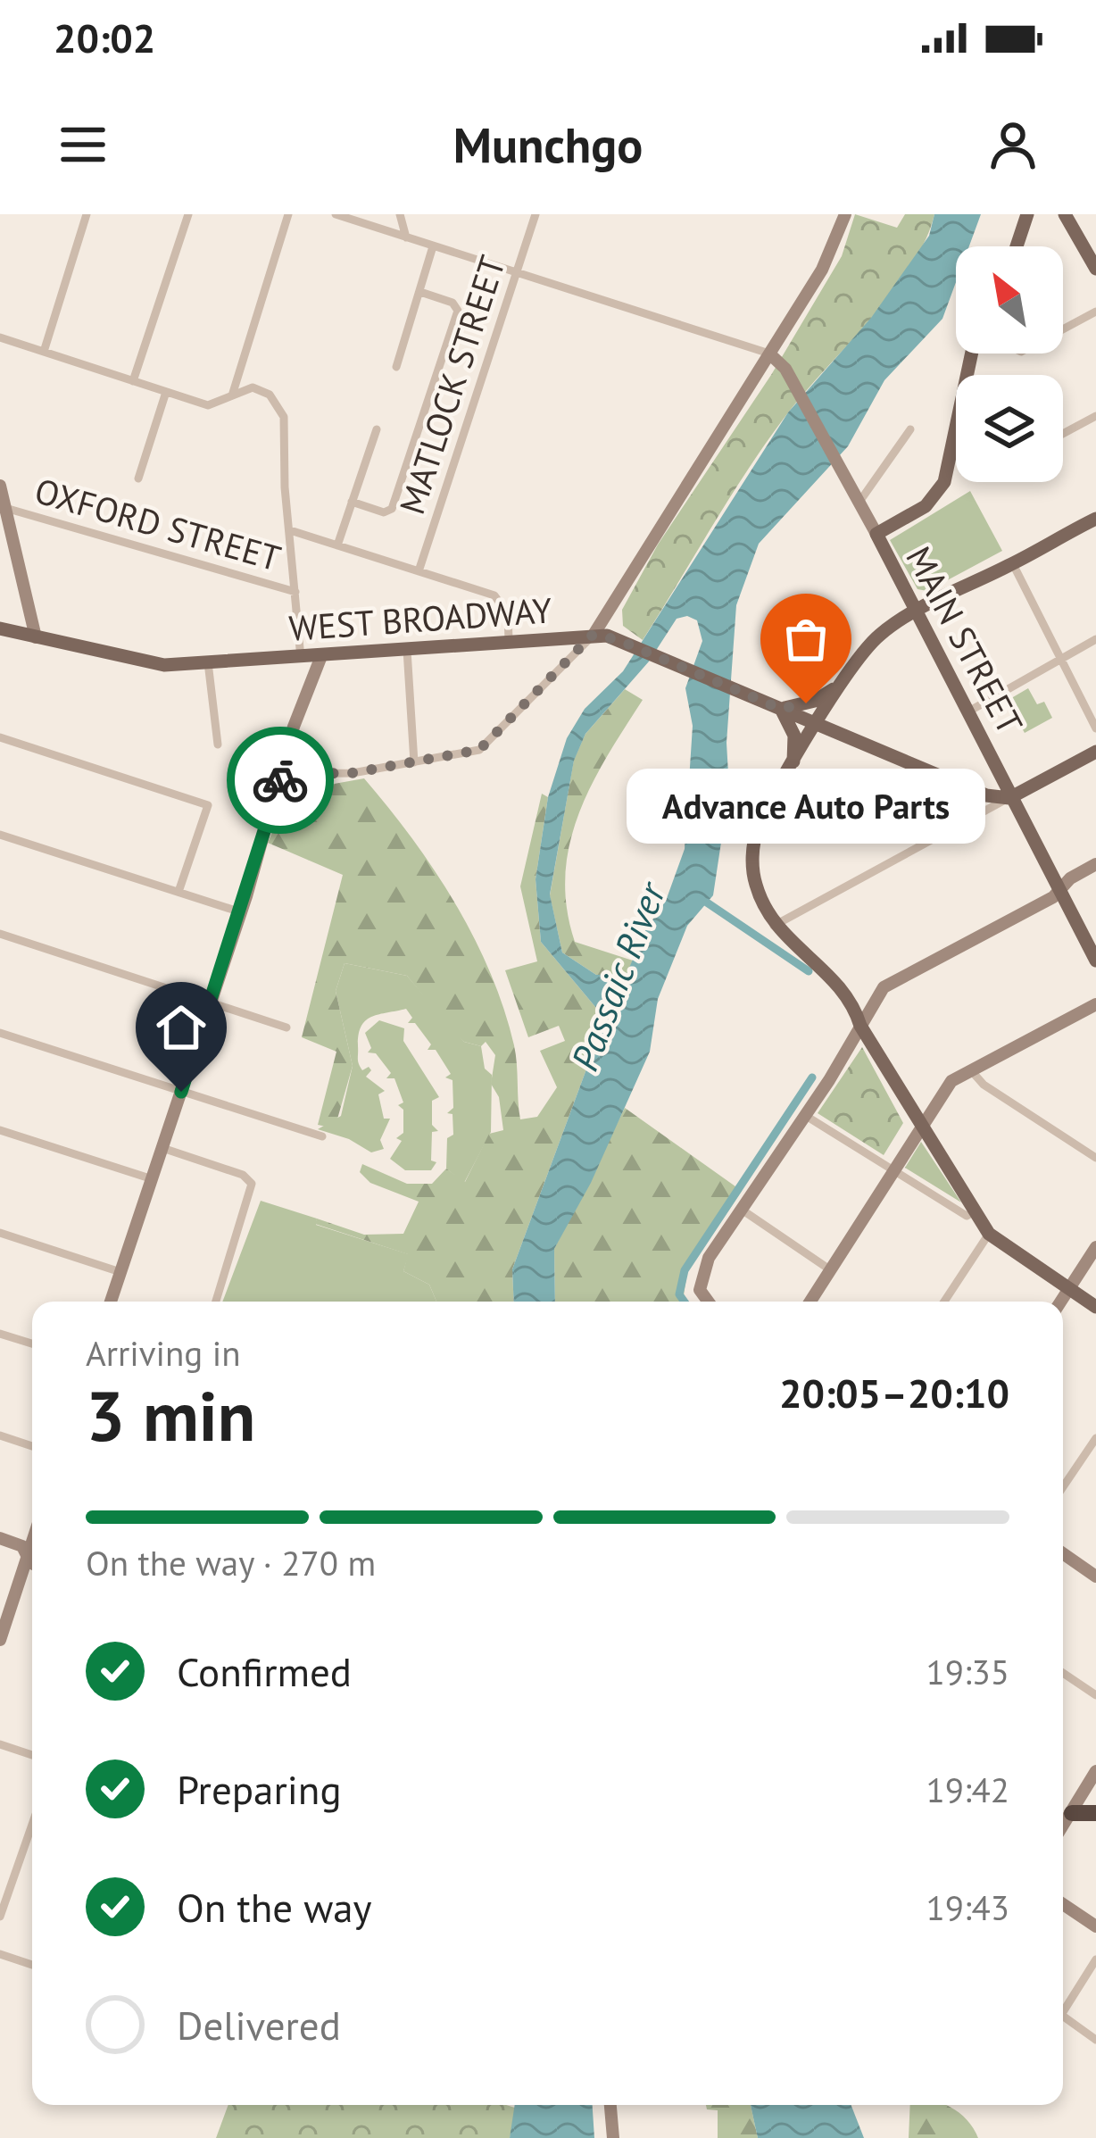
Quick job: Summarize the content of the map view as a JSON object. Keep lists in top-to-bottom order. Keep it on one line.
{"streets":{"main road":["WEST BROADWAY","MAIN STREET"],"street":["MATLOCK STREET","OXFORD STREET"]},"crossings":[["WEST BROADWAY","MAIN STREET"]],"water":["Passaic River"],"places":["Advance Auto Parts"],"north":"top left","page":{"status":"20:02","header":"Munchgo","bubble":"Advance Auto Parts","heading":["3 min","Arriving in","20:05–20:10"],"bar":"On the way · 270 m","list":[["Confirmed","19:35"],["Preparing","19:42"],["On the way","19:43"],"Delivered"]}}
